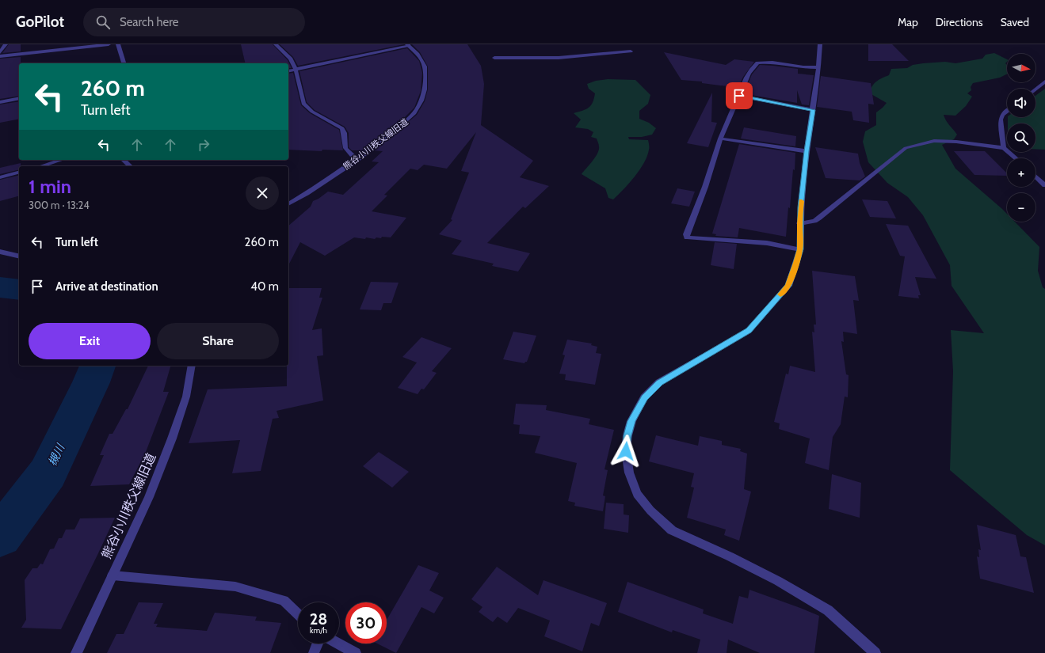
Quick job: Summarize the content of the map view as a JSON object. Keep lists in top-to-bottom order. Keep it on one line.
{"streets":{"street":["熊谷小川秩父線旧道"]},"water":["槻川"],"north":"right","page":{"header":"GoPilot","search":"Search here","nav":["Map","Directions","Saved"],"map_buttons":["+","−"],"turn":["260 m","Turn left"],"heading":["1 min","300 m · 13:24"],"list":[{"name":"Turn left","value":"260 m"},{"name":"Arrive at destination","value":"40 m"}],"buttons":["Exit","Share"],"speed":"28 km/h","limit":"30"}}
